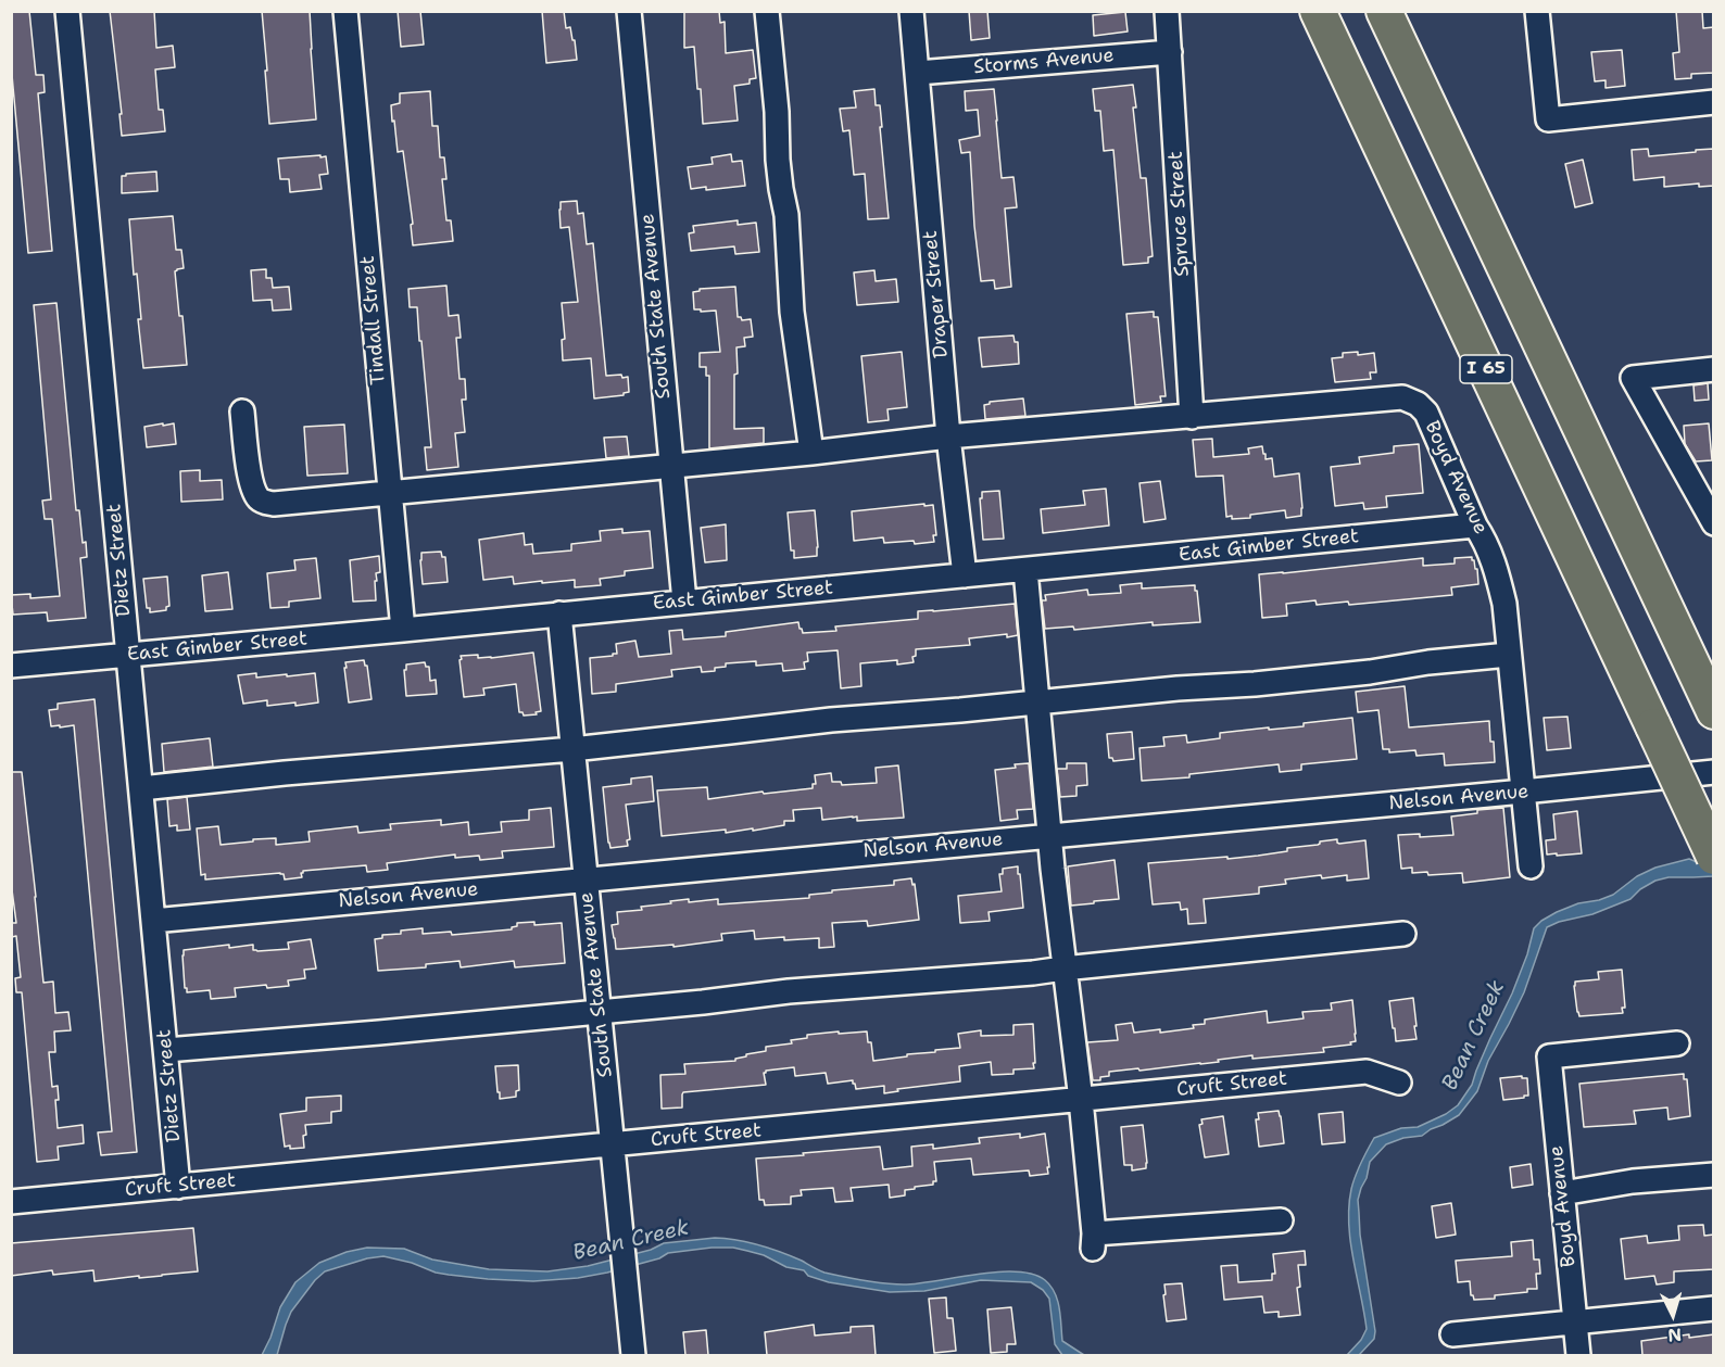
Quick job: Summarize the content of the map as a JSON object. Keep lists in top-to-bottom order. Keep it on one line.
{"streets":{"highway":["I 65"],"street":["Storms Avenue","Spruce Street","Draper Street","South State Avenue","Tindall Street","Boyd Avenue","East Gimber Street","Dietz Street","Nelson Avenue","Cruft Street"]},"crossings":[["Storms Avenue","Spruce Street"],["Storms Avenue","Draper Street"],["Spruce Street","Boyd Avenue"],["Draper Street","Boyd Avenue"],["Draper Street","East Gimber Street"],["South State Avenue","Boyd Avenue"],["South State Avenue","East Gimber Street"],["South State Avenue","Nelson Avenue"],["South State Avenue","Cruft Street"],["Tindall Street","Boyd Avenue"],["Tindall Street","East Gimber Street"],["Boyd Avenue","East Gimber Street"],["Boyd Avenue","Nelson Avenue"],["East Gimber Street","Dietz Street"],["Dietz Street","Nelson Avenue"],["Dietz Street","Cruft Street"]],"water":["Bean Creek"],"north":"bottom"}
